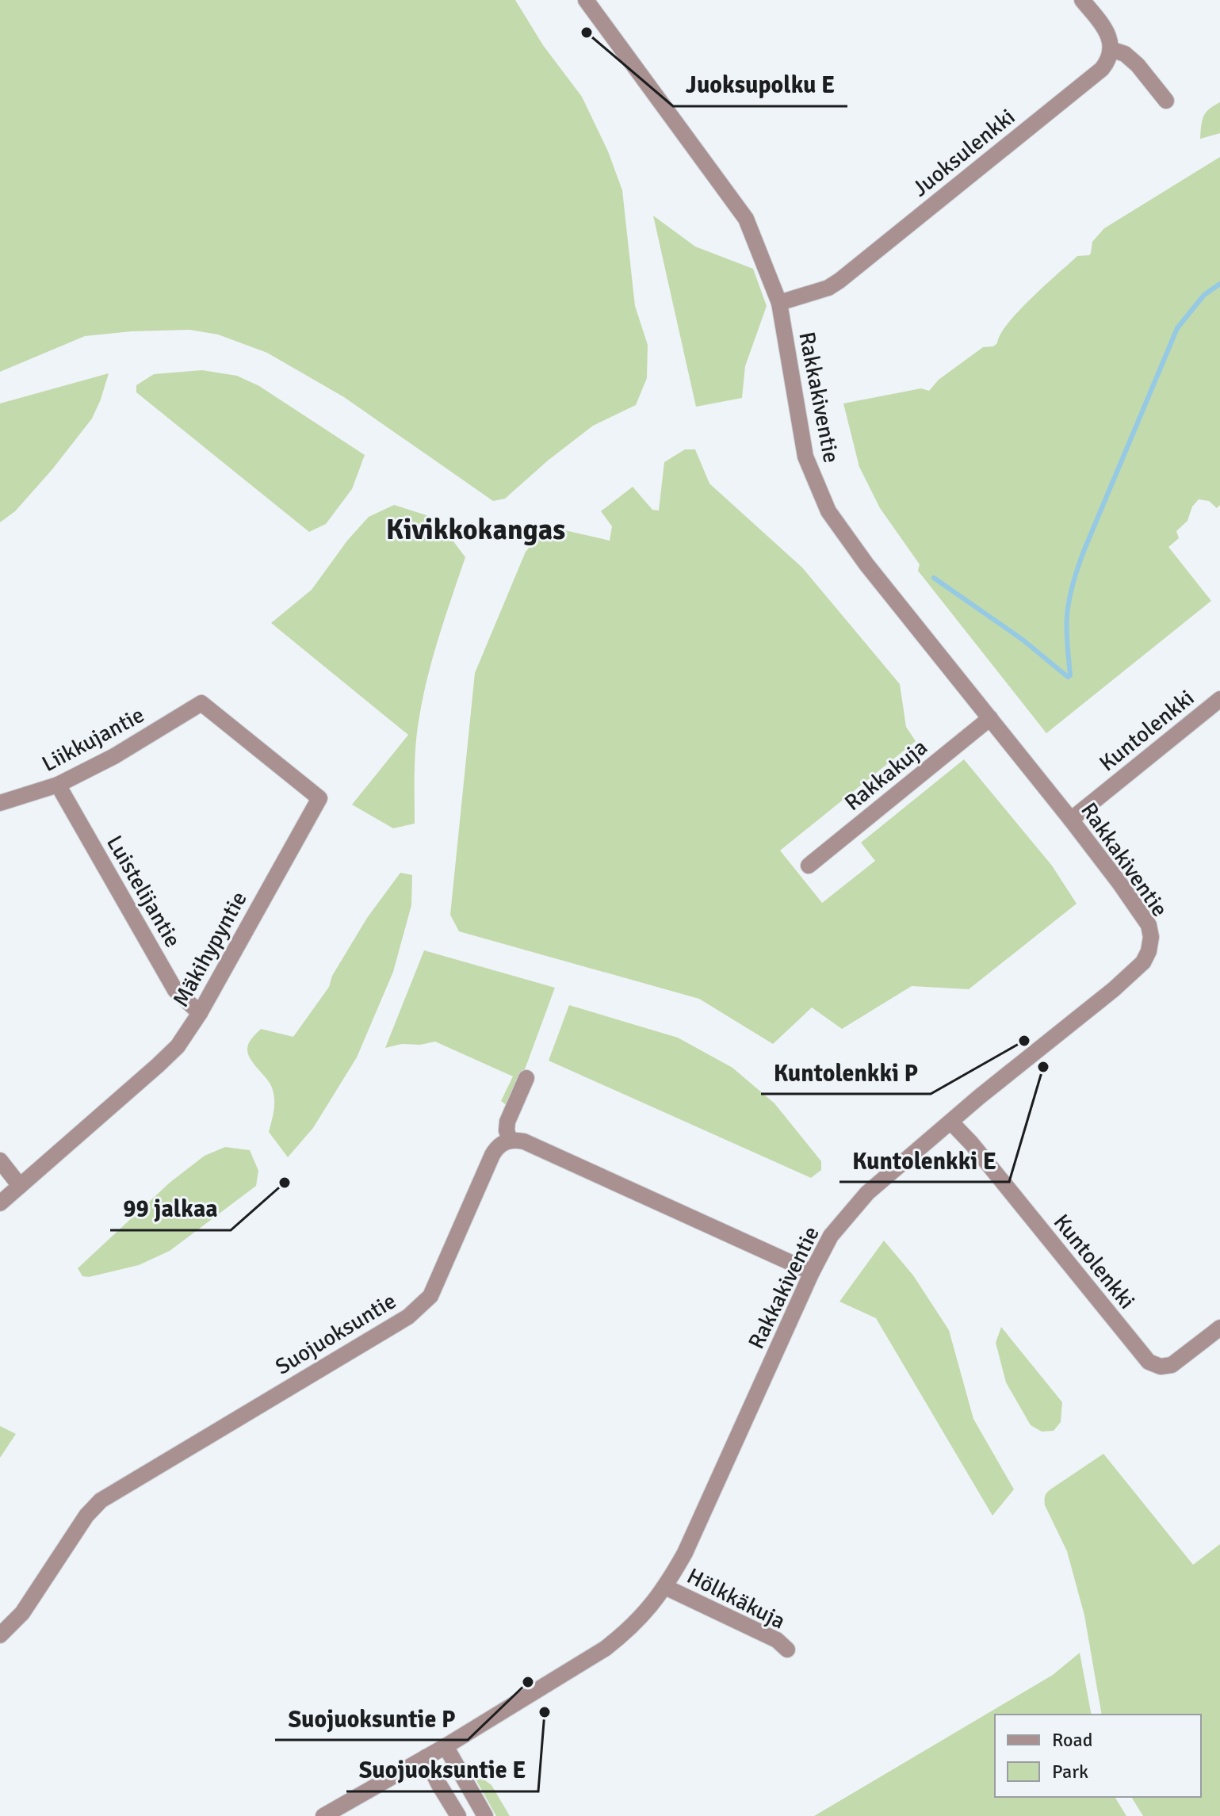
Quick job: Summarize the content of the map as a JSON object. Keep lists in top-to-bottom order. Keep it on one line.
{"streets":{"street":["Juoksulenkki","Rakkakiventie","Kuntolenkki","Liikkujantie","Rakkakuja","Luistelijantie","Mäkihypyntie","Suojuoksuntie","Hölkkäkuja"]},"crossings":[["Juoksulenkki","Rakkakiventie"],["Rakkakiventie","Kuntolenkki"],["Rakkakiventie","Rakkakuja"],["Rakkakiventie","Hölkkäkuja"],["Liikkujantie","Luistelijantie"],["Liikkujantie","Mäkihypyntie"],["Luistelijantie","Mäkihypyntie"]],"districts":["Kivikkokangas"],"places":["Juoksupolku E","Kuntolenkki P","Kuntolenkki E","99 jalkaa","Suojuoksuntie P","Suojuoksuntie E"],"legend":["Road","Park"]}
